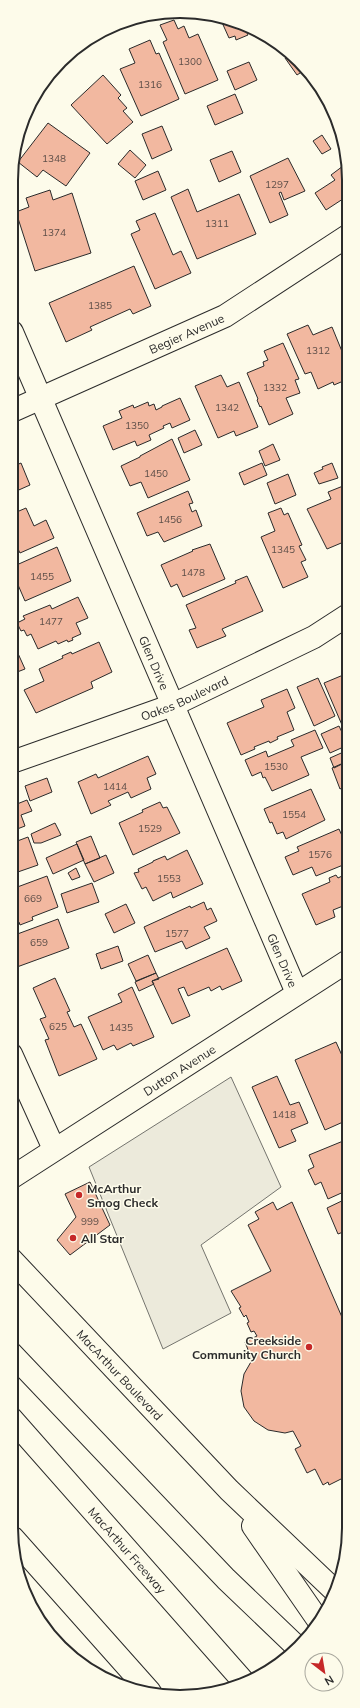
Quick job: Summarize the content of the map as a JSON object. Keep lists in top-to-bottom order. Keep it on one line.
{"streets":{"main road":["Begier Avenue","Glen Drive","Oakes Boulevard","Dutton Avenue","MacArthur Boulevard","MacArthur Freeway"]},"crossings":[["Begier Avenue","Glen Drive"],["Glen Drive","Oakes Boulevard"],["Glen Drive","Dutton Avenue"]],"places":["McArthur Smog Check","All Star","Creekside Community Church"],"house_numbers":["1300","1316","1348","1297","1311","1374","1385","1312","1332","1342","1350","1450","1456","1345","1478","1455","1477","1530","1414","1554","1529","1576","1553","669","1577","659","625","1435","1418","999"],"north":"bottom right"}
